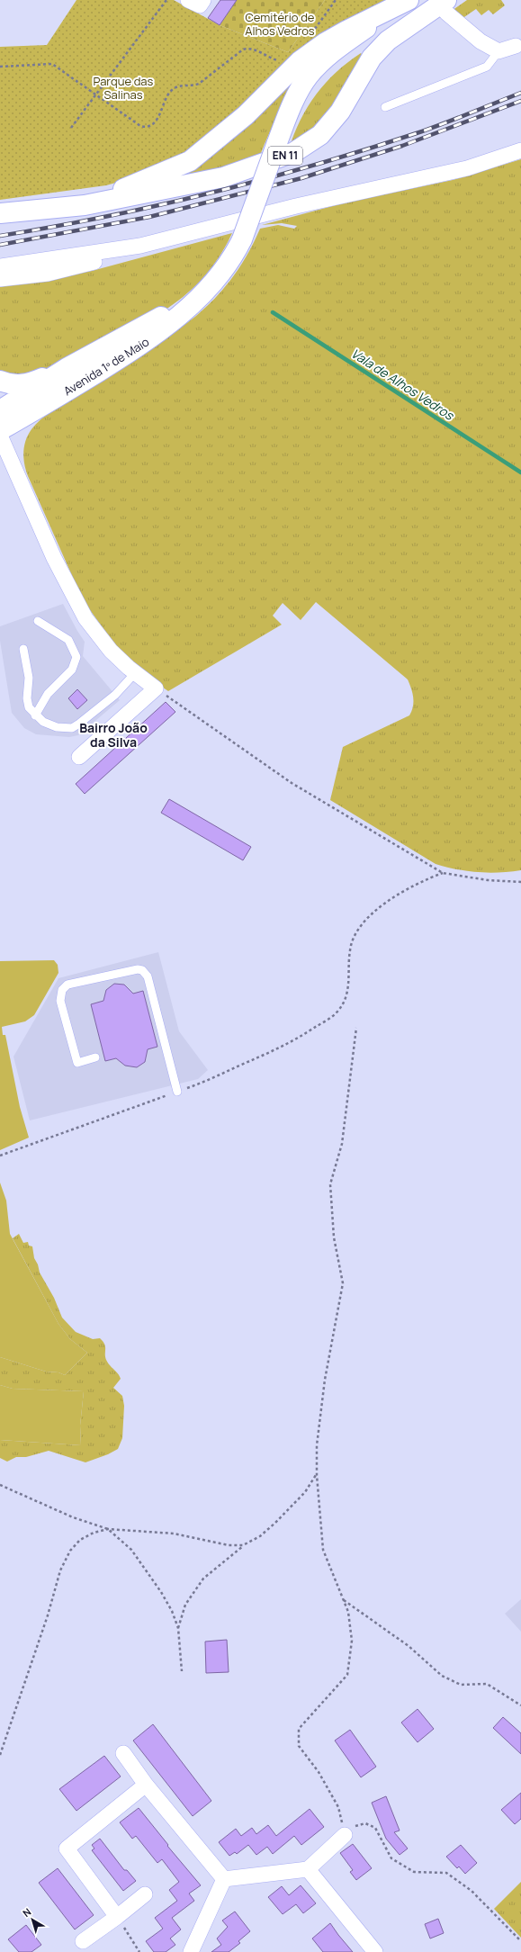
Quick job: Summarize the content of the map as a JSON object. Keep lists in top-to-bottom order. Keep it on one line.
{"streets":{"main road":["EN 11","Avenida 1º de Maio"]},"districts":["Bairro João da Silva"],"water":["Vala de Alhos Vedros"],"parks":["Cemitério de Alhos Vedros","Parque das Salinas"],"north":"top left"}
